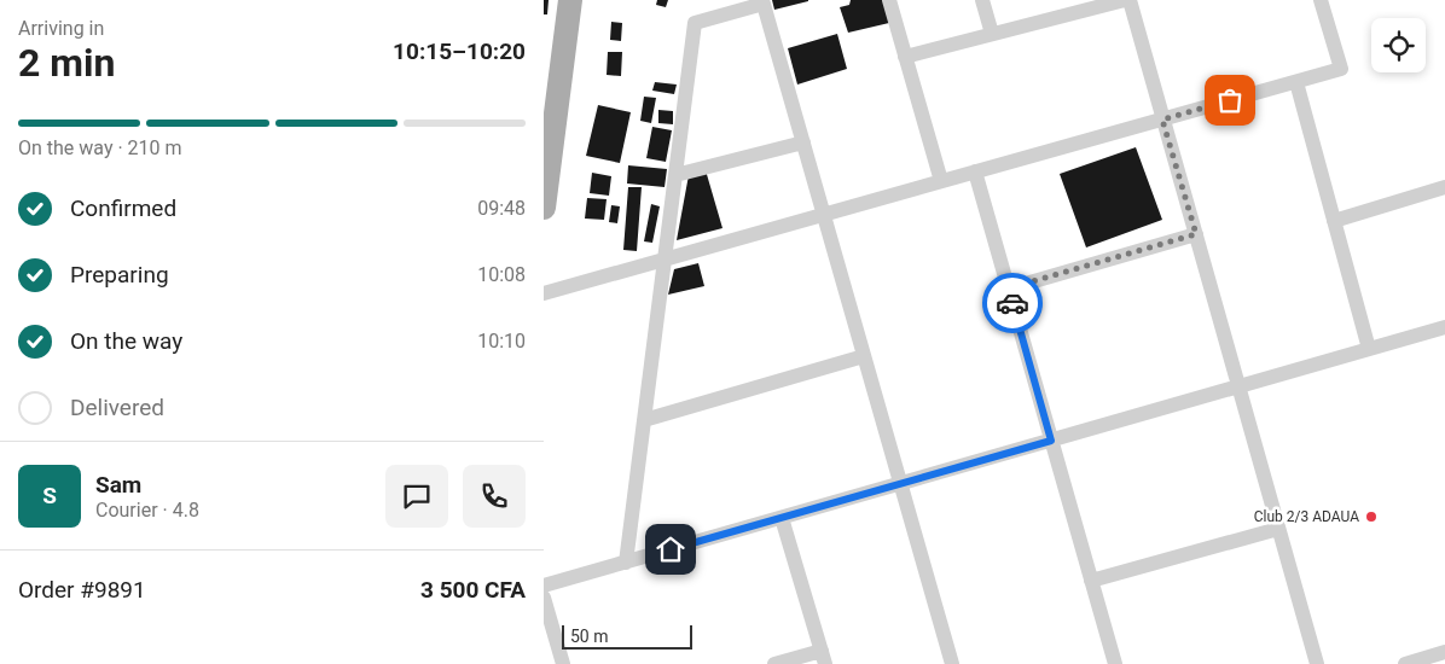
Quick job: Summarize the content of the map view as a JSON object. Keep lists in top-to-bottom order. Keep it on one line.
{"places":["Club 2/3 ADAUA"],"scale_bar":"50 m","page":{"heading":["2 min","Arriving in","10:15–10:20"],"panel":["Sam","Courier · 4.8","Order #9891","3 500 CFA"],"bar":"On the way · 210 m","list":[["Confirmed","09:48"],["Preparing","10:08"],["On the way","10:10"],"Delivered"],"round":"S","scale":"50 m"}}
